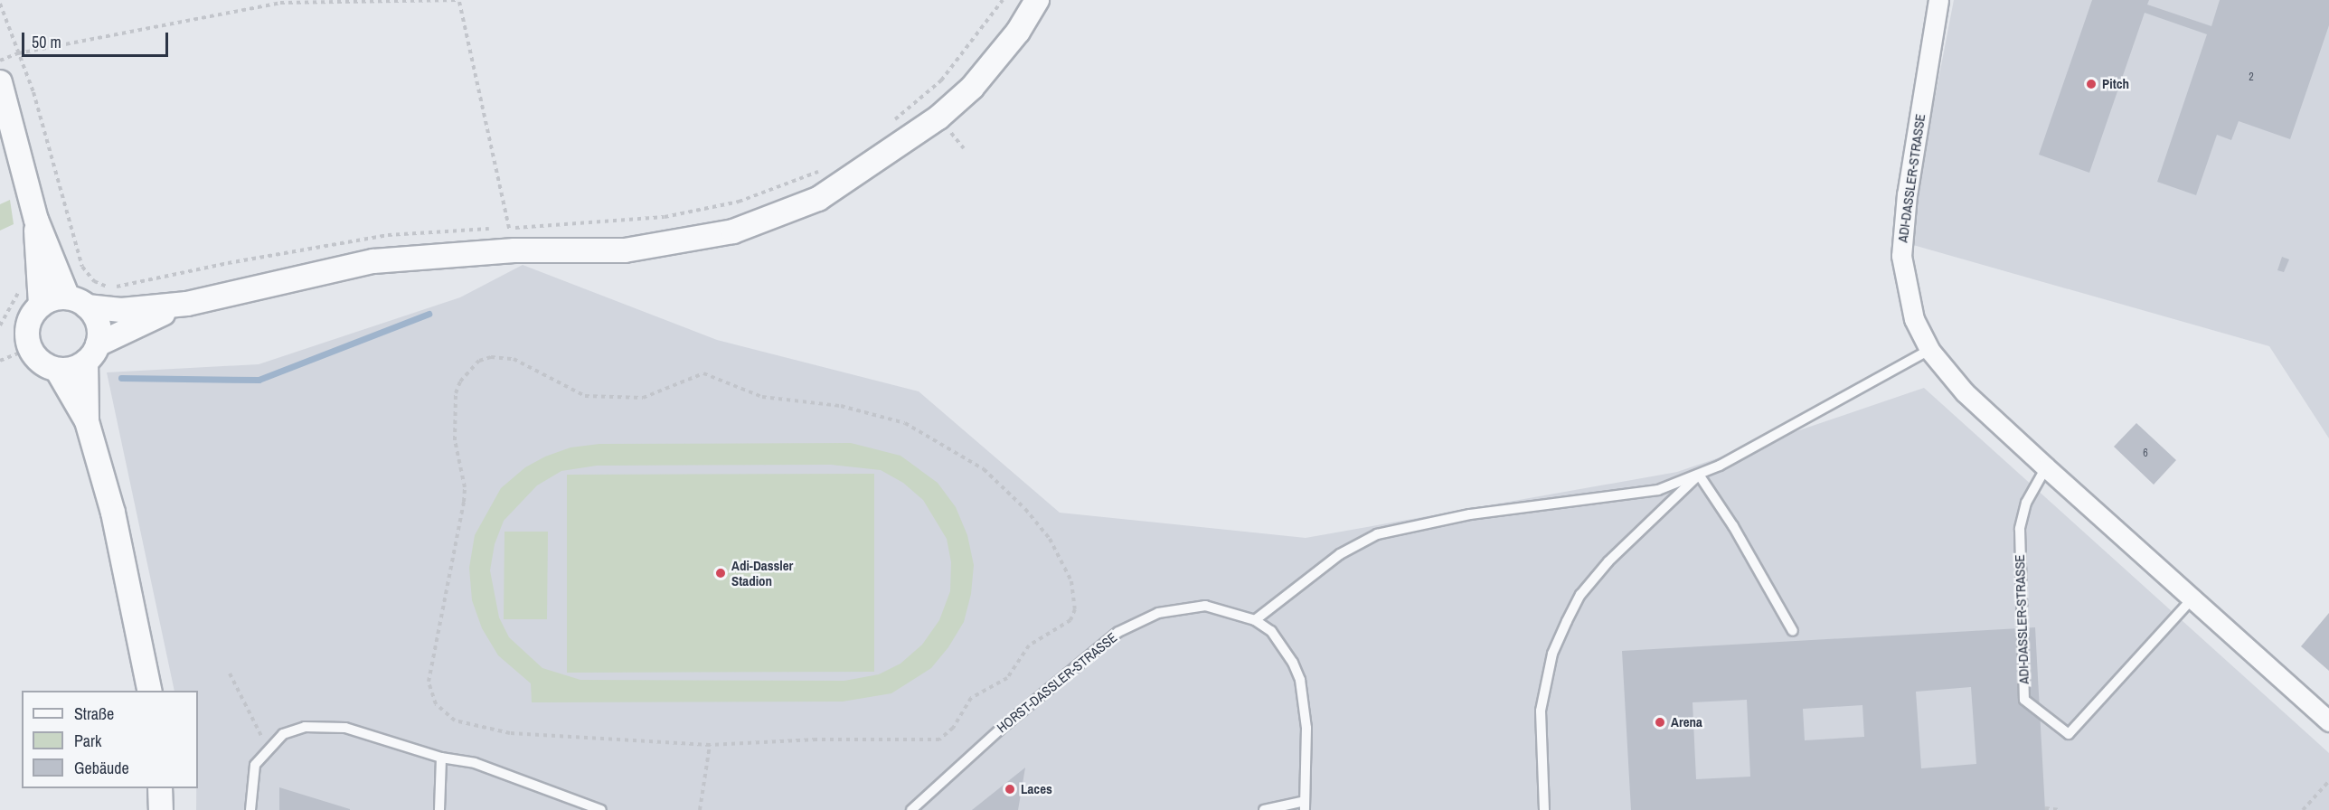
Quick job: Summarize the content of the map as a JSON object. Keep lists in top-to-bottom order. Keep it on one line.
{"streets":{"street":["ADI-DASSLER-STRASSE"],"lane":["HORST-DASSLER-STRASSE"]},"places":["Pitch","Adi-Dassler Stadion","Arena","Laces"],"house_numbers":["2","6"],"legend":["Straße","Park","Gebäude"],"scale_bar":"50 m"}
